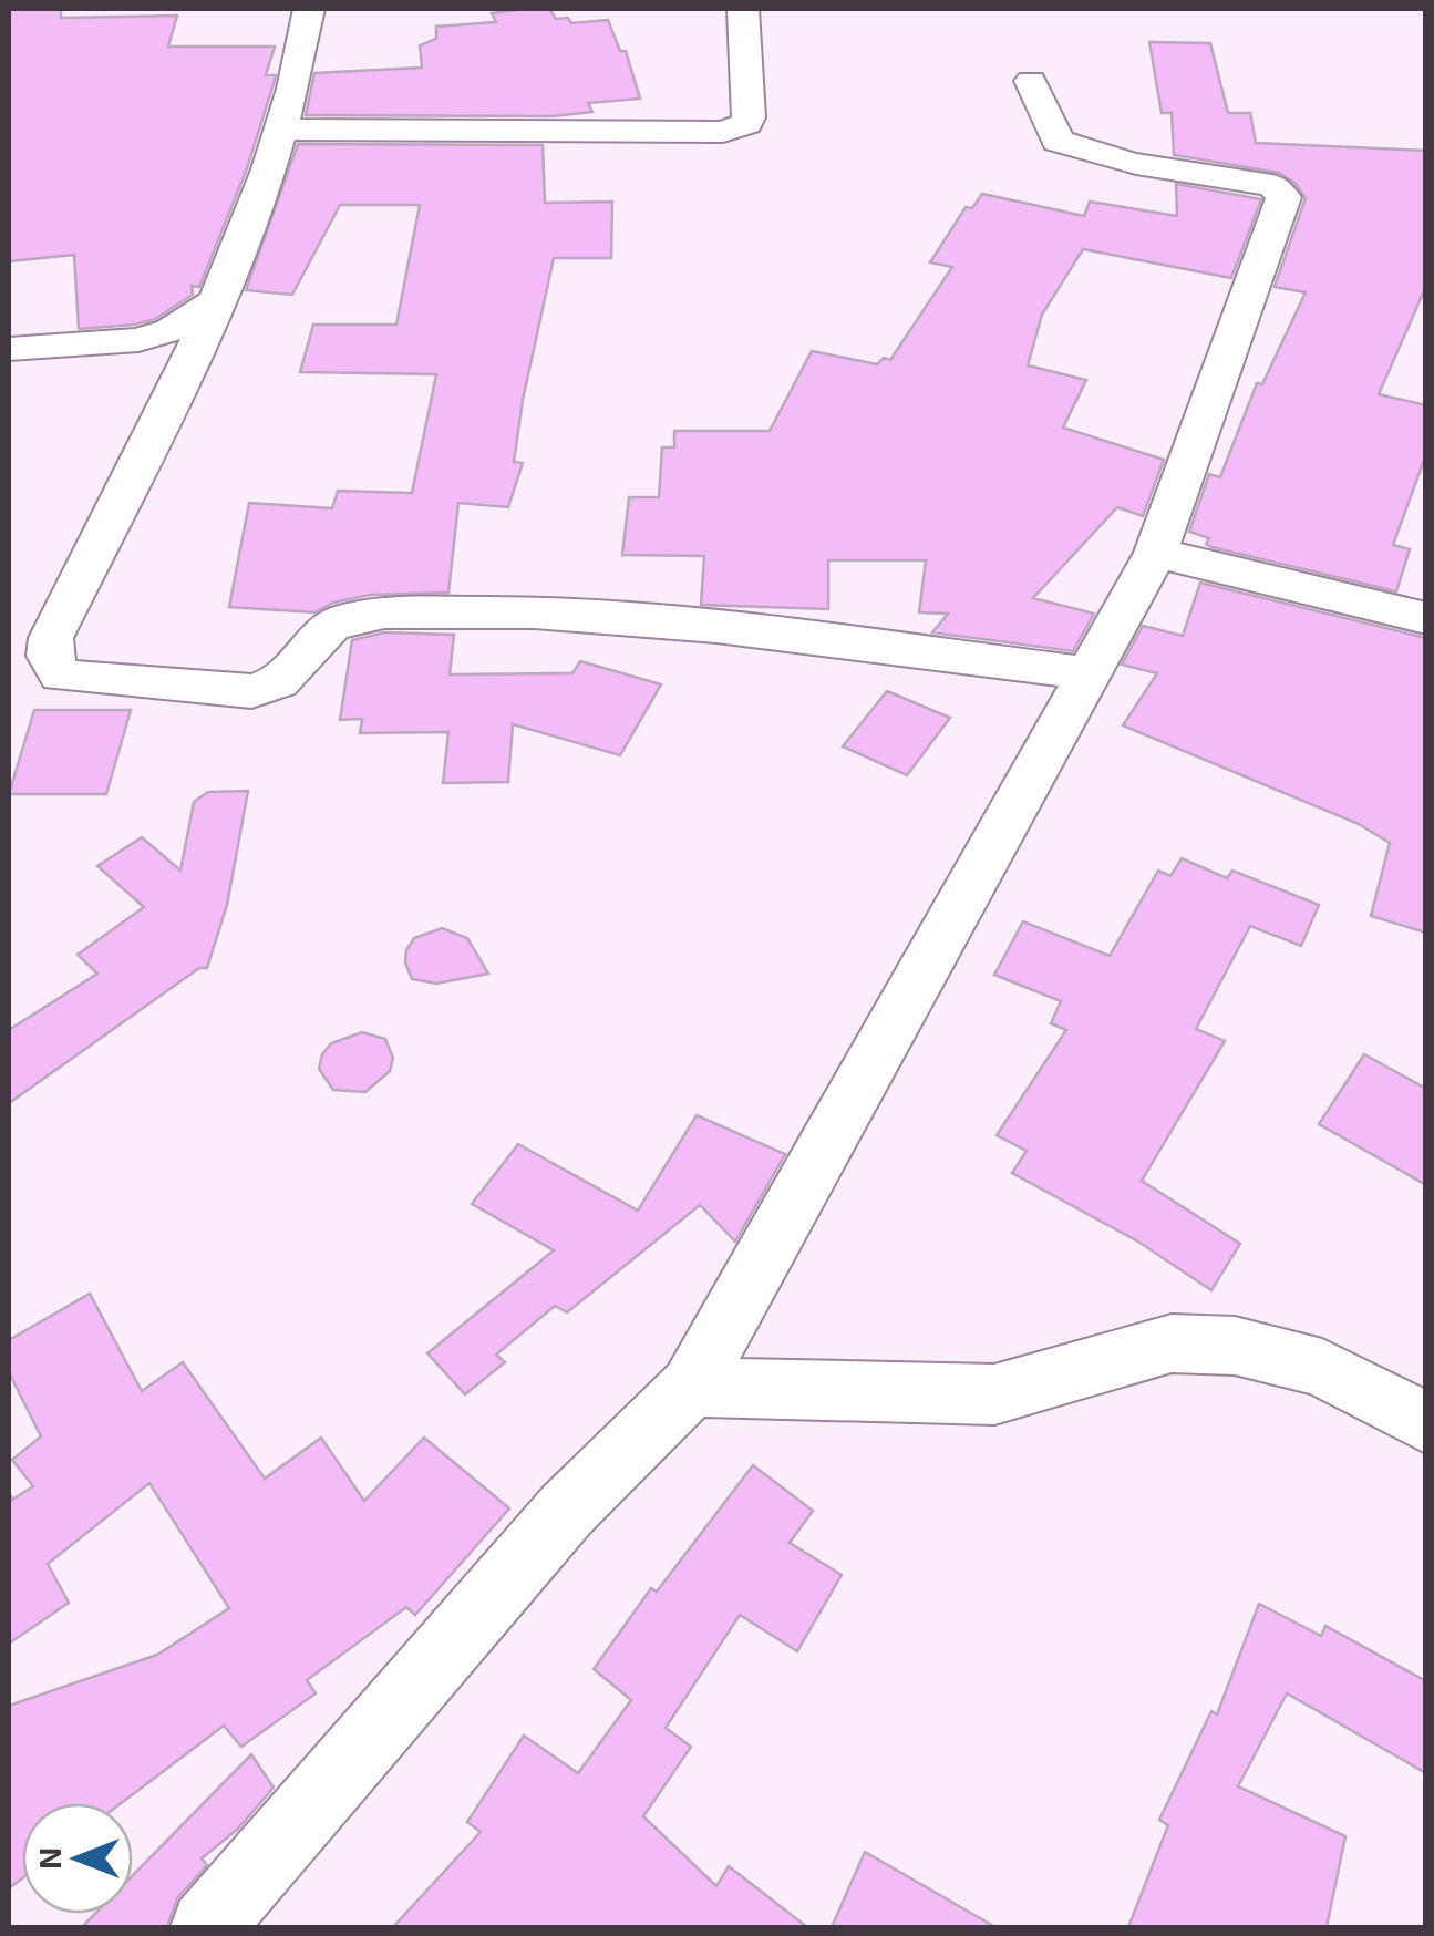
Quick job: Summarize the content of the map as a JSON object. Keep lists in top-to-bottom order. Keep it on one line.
{"north":"left"}
